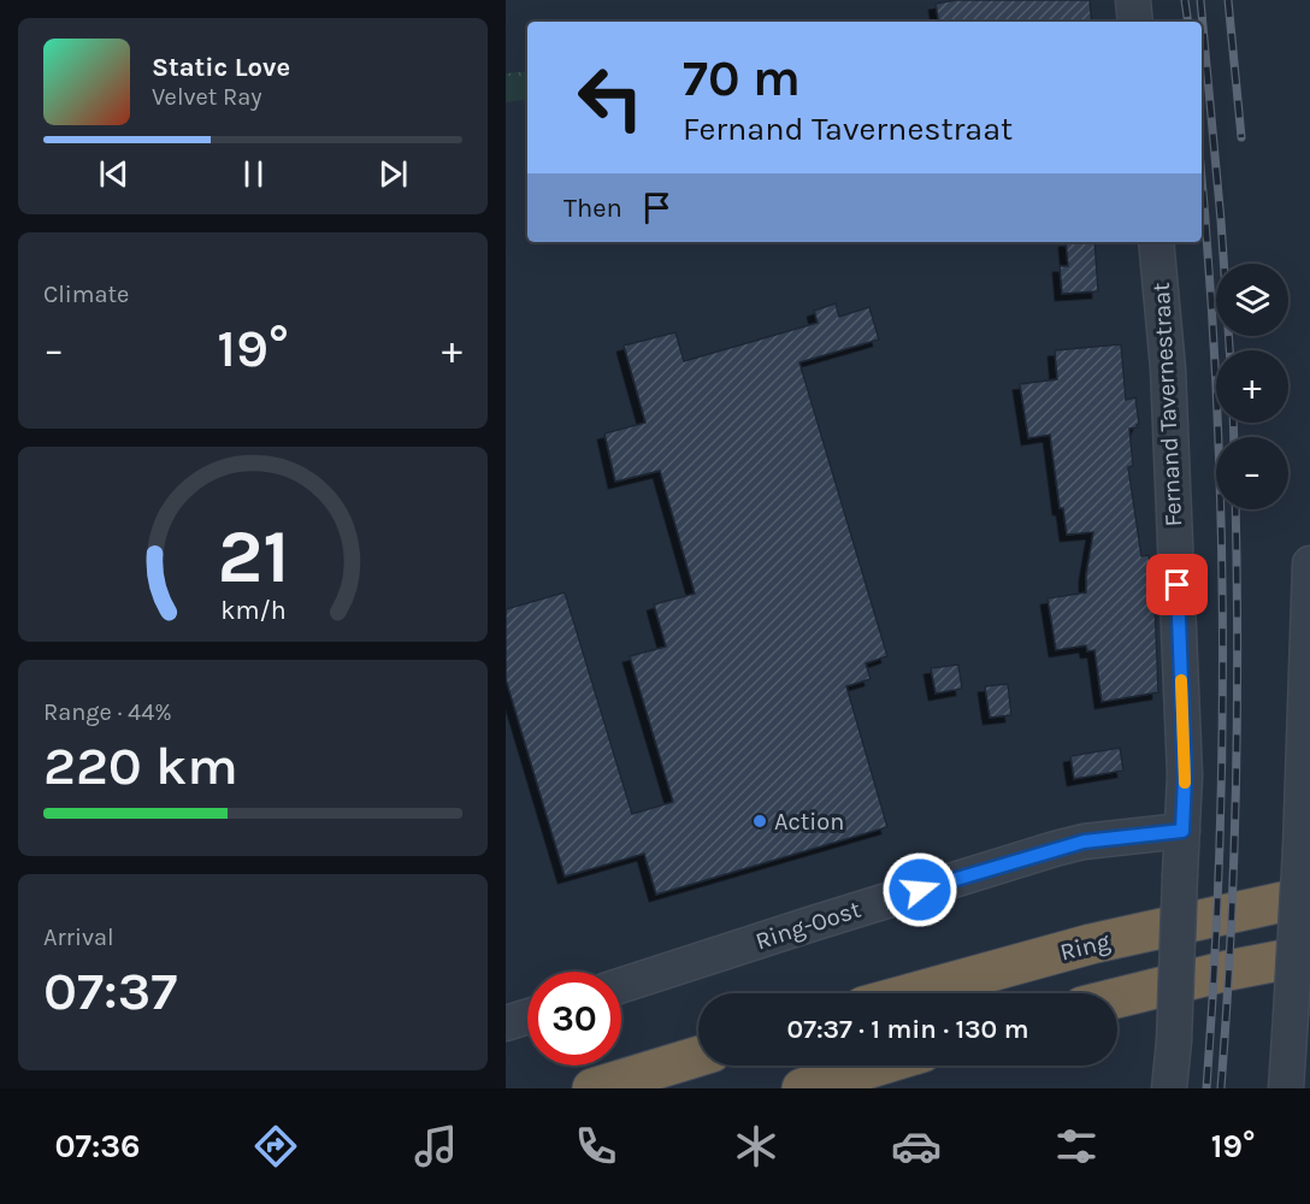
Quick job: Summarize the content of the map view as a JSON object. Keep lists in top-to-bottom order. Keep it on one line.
{"streets":{"highway":["Ring"],"street":["Fernand Tavernestraat","Ring-Oost"]},"crossings":[["Fernand Tavernestraat","Ring-Oost"]],"places":["Action"],"page":{"turn":["70 m","Fernand Tavernestraat"],"song":["Static Love","Velvet Ray"],"then":"Then","tile":["Climate",["Range · 44%","220 km"],["Arrival","07:37"]],"map_buttons":["+","−"],"heat":["−","19°","+"],"limit":"30","trip":"07:37 · 1 min · 130 m","tabs":["07:36","19°"],"gauge":["21","km/h"]}}
